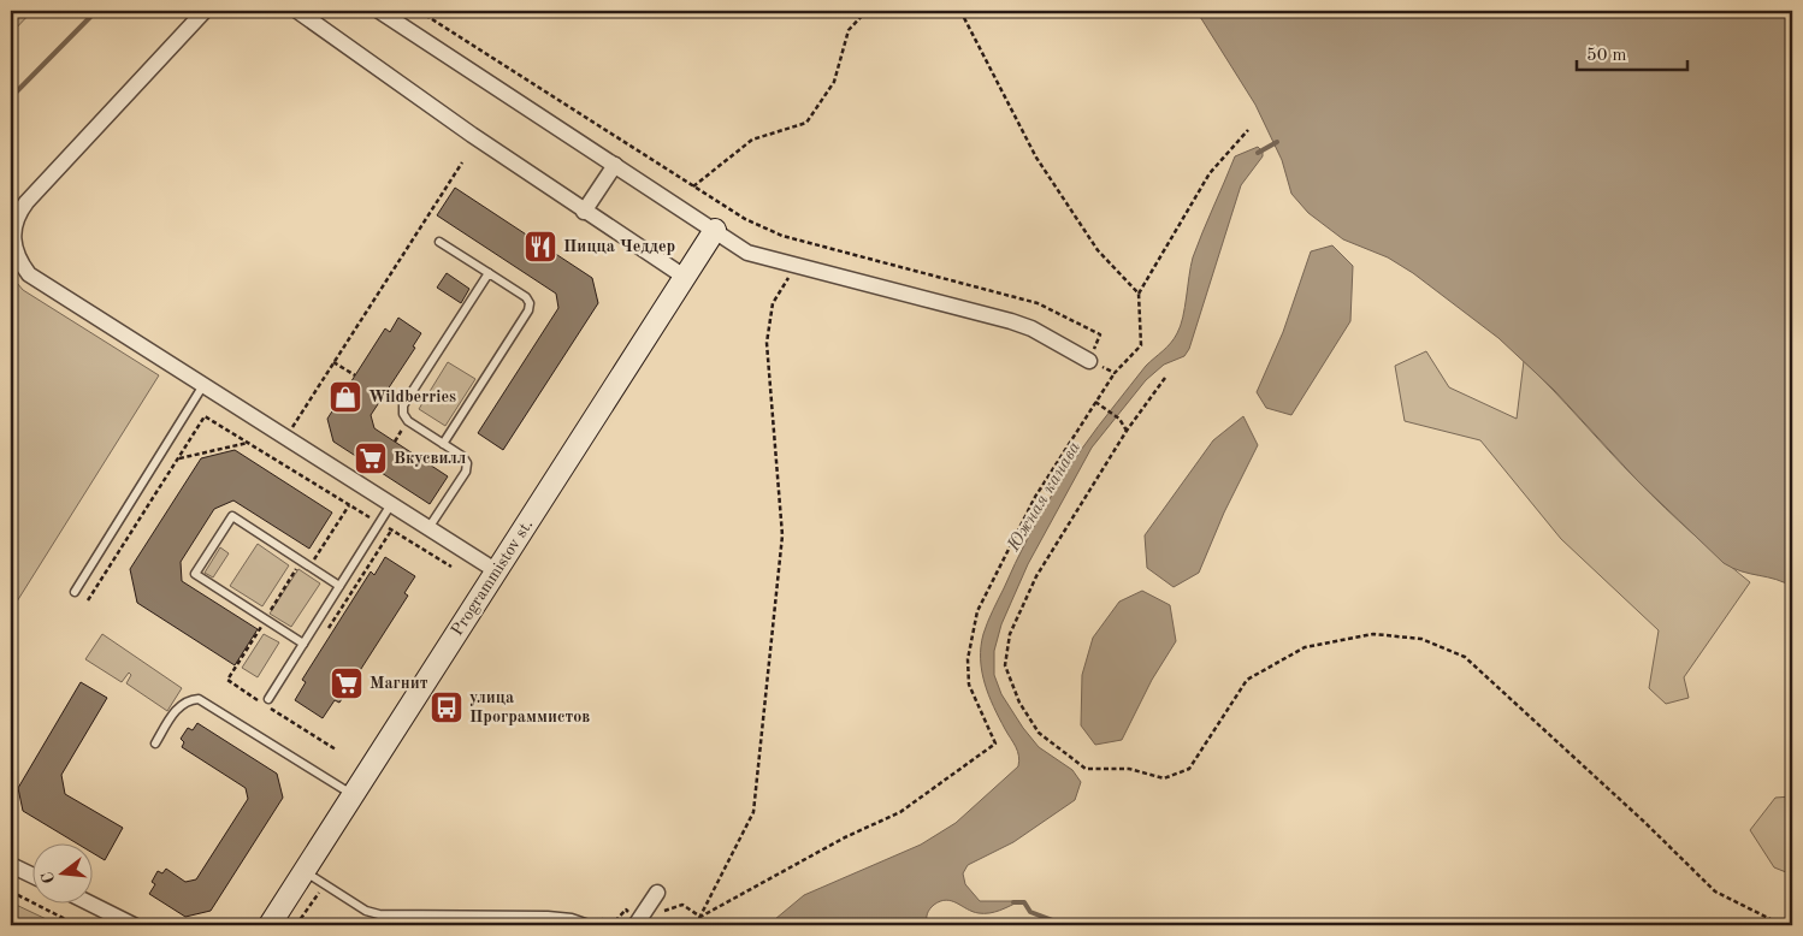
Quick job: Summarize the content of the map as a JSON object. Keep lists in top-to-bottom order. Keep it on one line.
{"streets":{"street":["Programmistov st."]},"water":["Южная канава"],"places":{"restaurant":["Пицца Чеддер"],"shop":["Wildberries"],"supermarket":["Вкусвилл","Магнит"],"bus stop":["улица Программистов"]},"scale_bar":"50 m","north":"left"}
